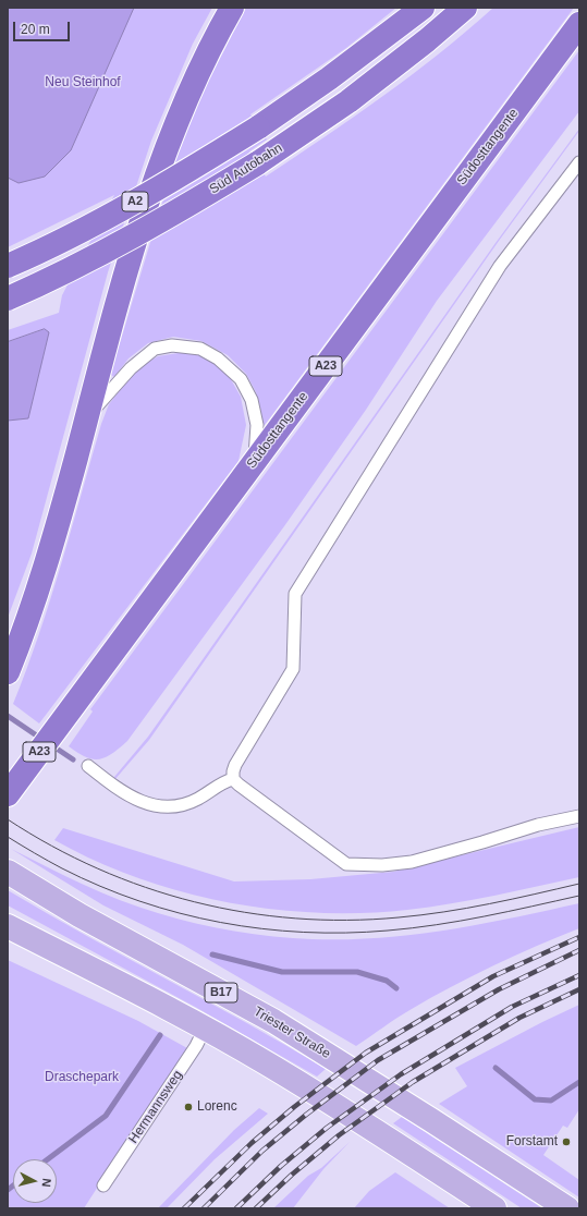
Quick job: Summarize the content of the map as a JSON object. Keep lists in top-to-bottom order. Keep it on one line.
{"streets":{"highway":["Südosttangente","Süd Autobahn","A2","A23"],"main road":["B17","Triester Straße"],"lane":["Hermannsweg"]},"parks":["Neu Steinhof","Draschepark"],"places":["Lorenc","Forstamt"],"scale_bar":"20 m","north":"right"}
